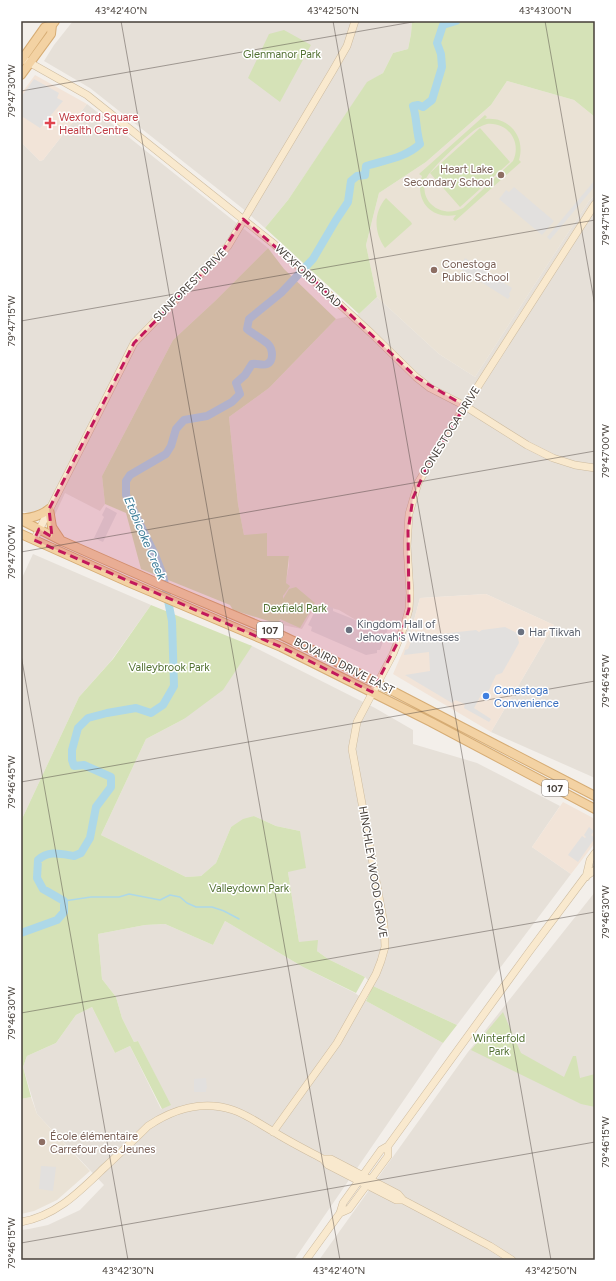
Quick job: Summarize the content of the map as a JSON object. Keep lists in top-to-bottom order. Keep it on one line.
{"streets":{"main road":["107","BOVAIRD DRIVE EAST"],"street":["WEXFORD ROAD","SUNFOREST DRIVE","CONESTOGA DRIVE","HINCHLEY WOOD GROVE"]},"crossings":[["WEXFORD ROAD","SUNFOREST DRIVE"],["WEXFORD ROAD","CONESTOGA DRIVE"],["SUNFOREST DRIVE","BOVAIRD DRIVE EAST"],["CONESTOGA DRIVE","BOVAIRD DRIVE EAST"],["CONESTOGA DRIVE","HINCHLEY WOOD GROVE"],["BOVAIRD DRIVE EAST","HINCHLEY WOOD GROVE"]],"water":["Etobicoke Creek"],"parks":["Glenmanor Park","Dexfield Park","Valleybrook Park","Valleydown Park","Winterfold Park"],"places":{"health":["Wexford Square Health Centre"],"other":["Heart Lake Secondary School","Conestoga Public School","Kingdom Hall of Jehovah's Witnesses","Har Tikvah","Conestoga Convenience","École élémentaire Carrefour des Jeunes"]},"coordinates":["43°42'40\"N","43°42'50\"N","43°43'00\"N","79°47'30\"W","79°47'15\"W","79°47'00\"W","79°46'45\"W","79°46'30\"W","79°46'15\"W","43°42'30\"N"]}
